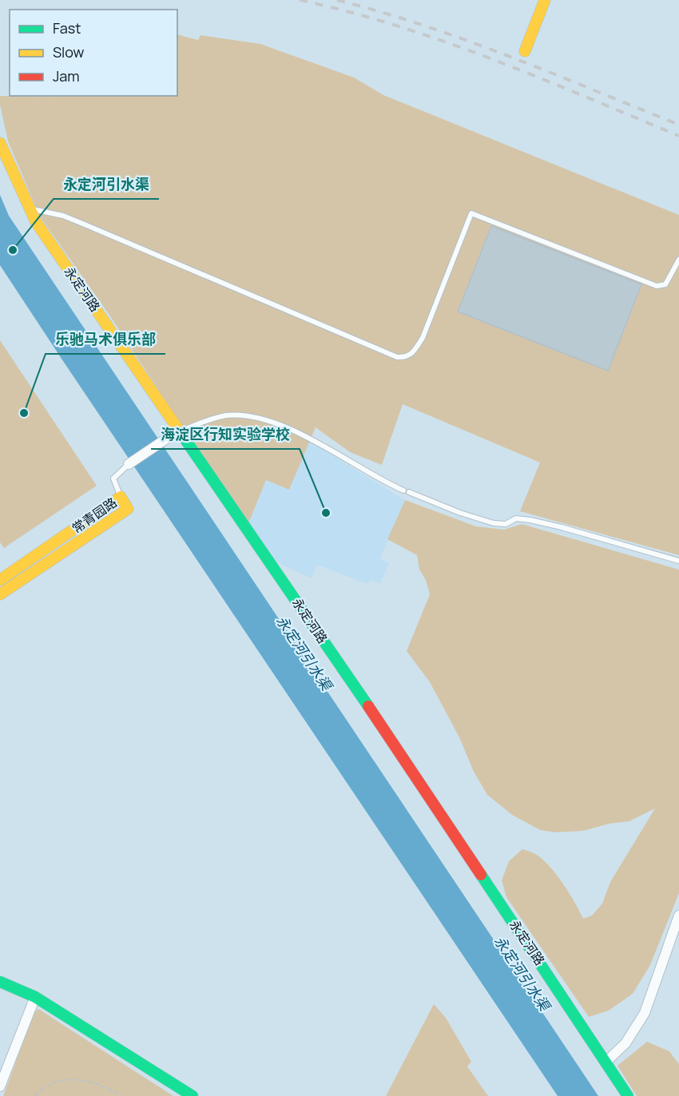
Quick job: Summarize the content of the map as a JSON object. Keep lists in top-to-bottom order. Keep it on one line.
{"streets":{"street":["永定河路","常青园路"]},"water":["永定河引水渠"],"places":["永定河引水渠","乐驰马术俱乐部","海淀区行知实验学校"],"legend":["Fast","Slow","Jam"]}
